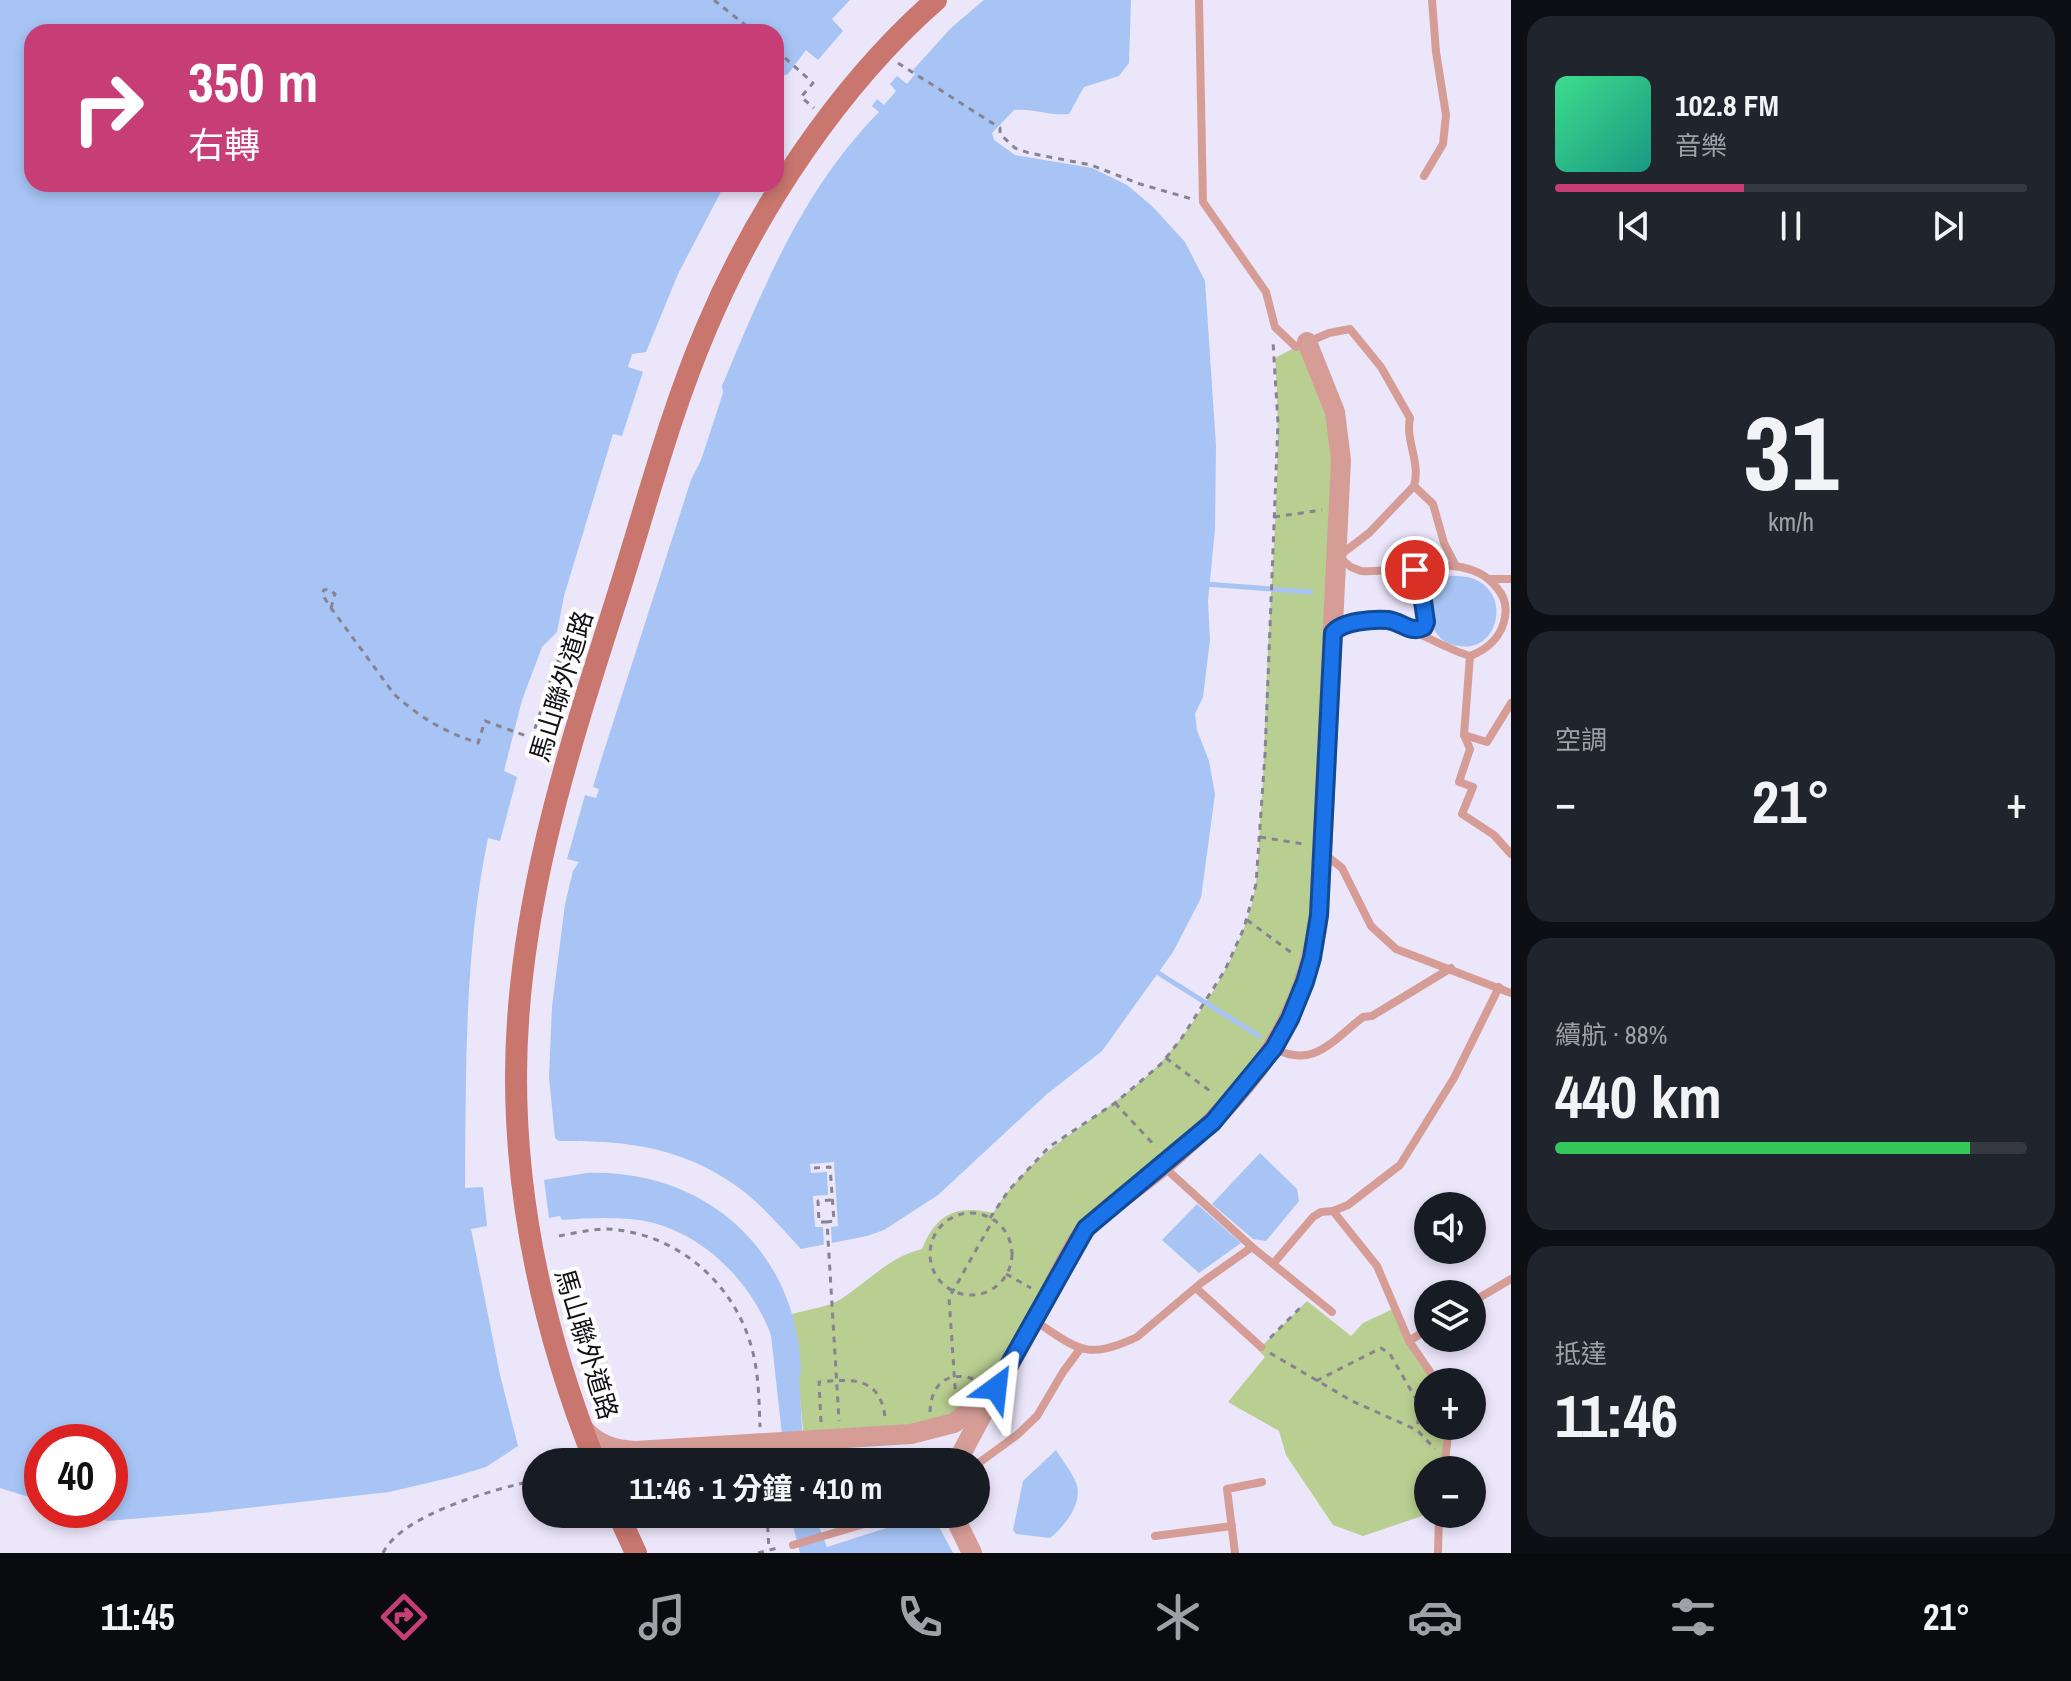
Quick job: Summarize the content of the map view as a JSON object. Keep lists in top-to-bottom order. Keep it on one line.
{"streets":{"main road":["馬山聯外道路"]},"page":{"turn":["350 m","右轉"],"song":["102.8 FM","音樂"],"tile":[["31","km/h"],"空調",["續航 · 88%","440 km"],["抵達","11:46"]],"heat":["−","21°","+"],"map_buttons":["+","−"],"limit":"40","trip":"11:46 · 1 分鐘 · 410 m","tabs":["11:45","21°"]}}
